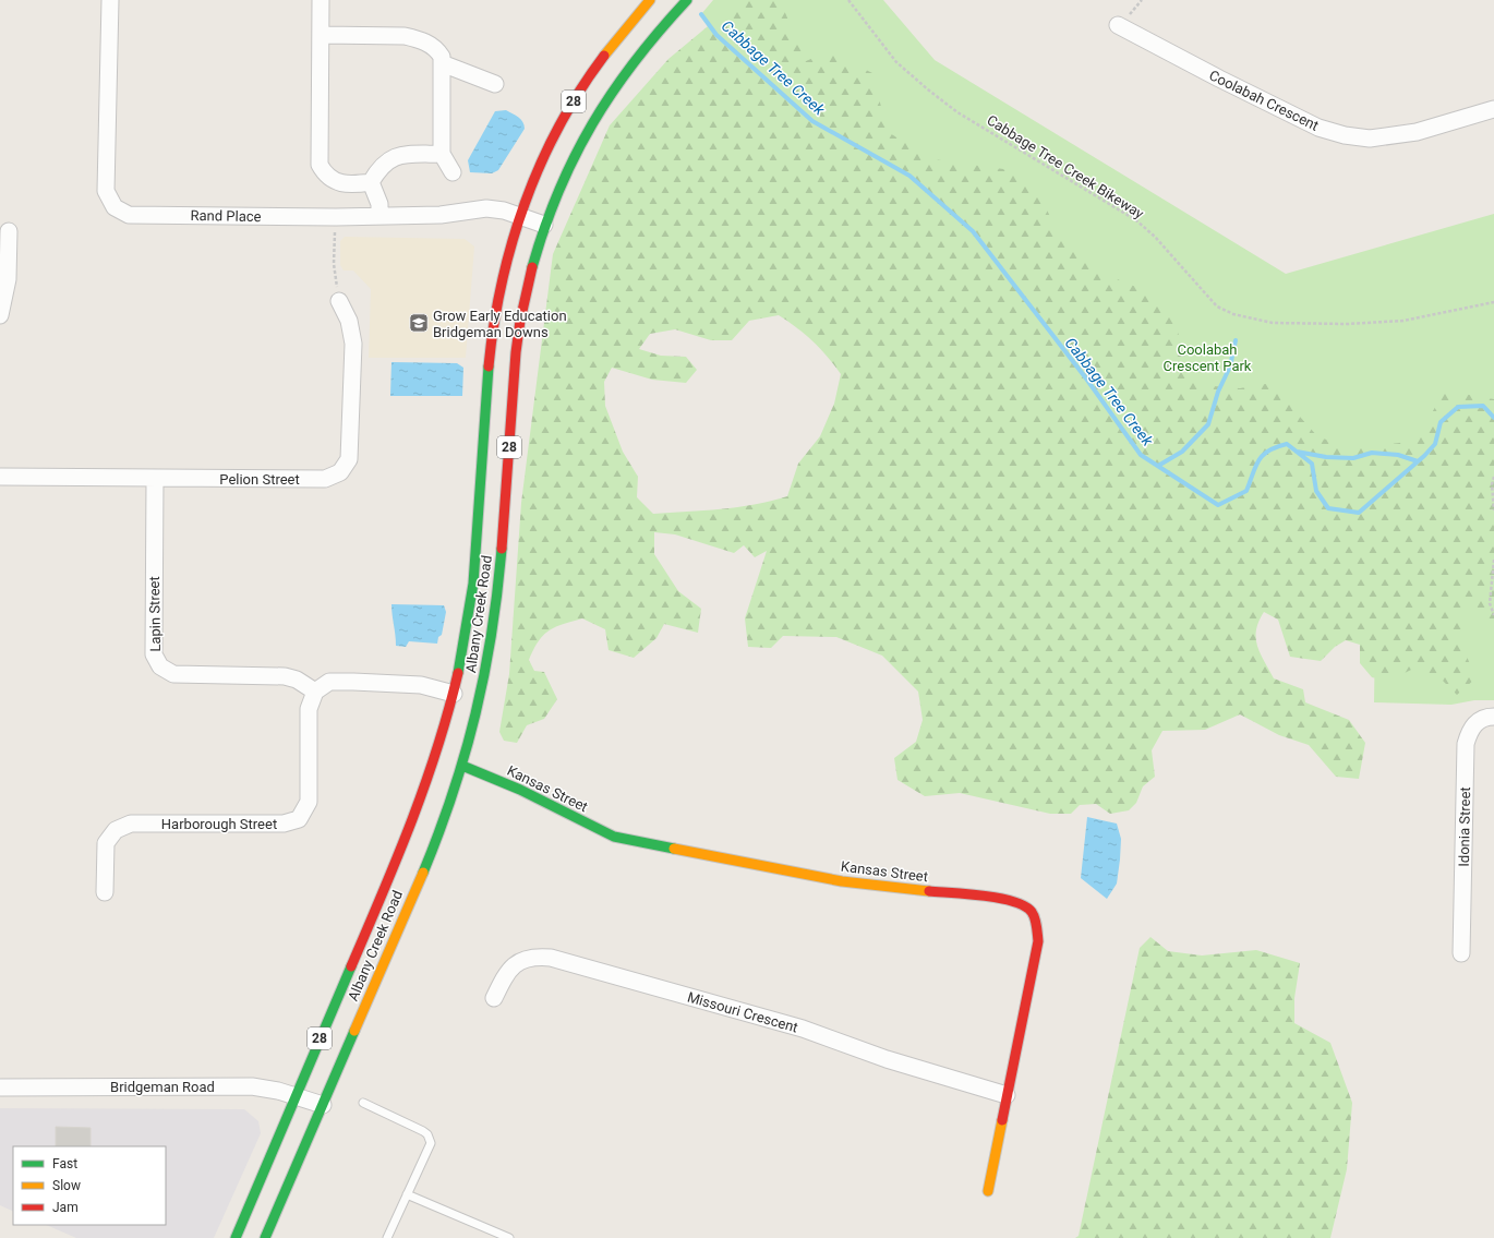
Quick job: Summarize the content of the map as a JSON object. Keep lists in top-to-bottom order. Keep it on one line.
{"streets":{"main road":["28","Albany Creek Road","Kansas Street"],"street":["Coolabah Crescent","Rand Place","Pelion Street","Lapin Street","Harborough Street","Idonia Street","Missouri Crescent","Bridgeman Road"],"path":["Cabbage Tree Creek Bikeway"]},"crossings":[["Rand Place","Albany Creek Road"],["Pelion Street","Lapin Street"],["Lapin Street","Harborough Street"],["Albany Creek Road","Kansas Street"],["Albany Creek Road","Bridgeman Road"],["Kansas Street","Missouri Crescent"]],"water":["Cabbage Tree Creek"],"parks":["Coolabah Crescent Park"],"places":{"school or university":["Grow Early Education Bridgeman Downs"]},"legend":["Fast","Slow","Jam"]}
